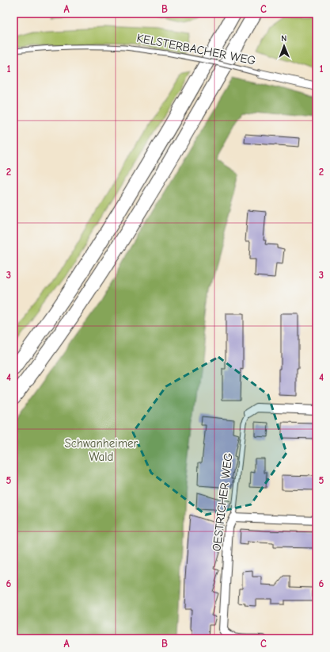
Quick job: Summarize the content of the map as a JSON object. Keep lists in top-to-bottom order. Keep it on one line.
{"streets":{"street":["KELSTERBACHER WEG","OESTRICHER WEG"]},"parks":["Schwanheimer Wald"],"north":"top","grid":{"columns":["A","B","C"],"rows":["1","2","3","4","5","6"]}}
